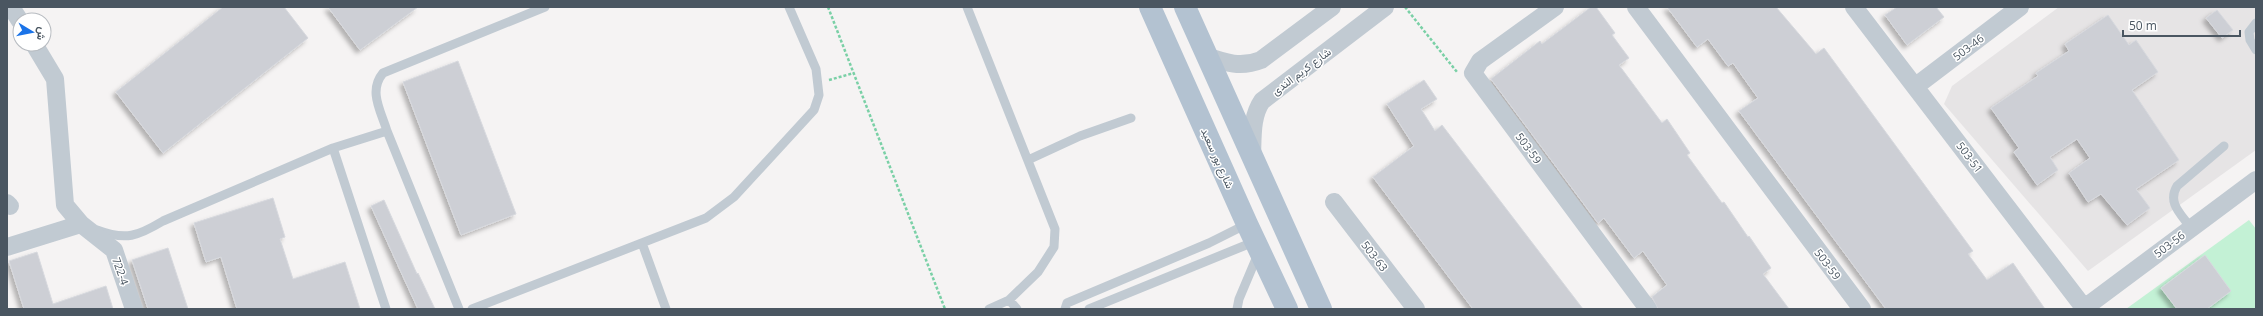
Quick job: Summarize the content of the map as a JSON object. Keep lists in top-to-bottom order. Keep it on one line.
{"streets":{"main road":["شارع بور سعيد"],"street":["503-46","شارع كريم الندى","503-59","503-51","503-56","503-63","722-4"]},"crossings":[["503-46","503-51"],["503-51","503-56"]],"scale_bar":"50 m","north":"right"}
